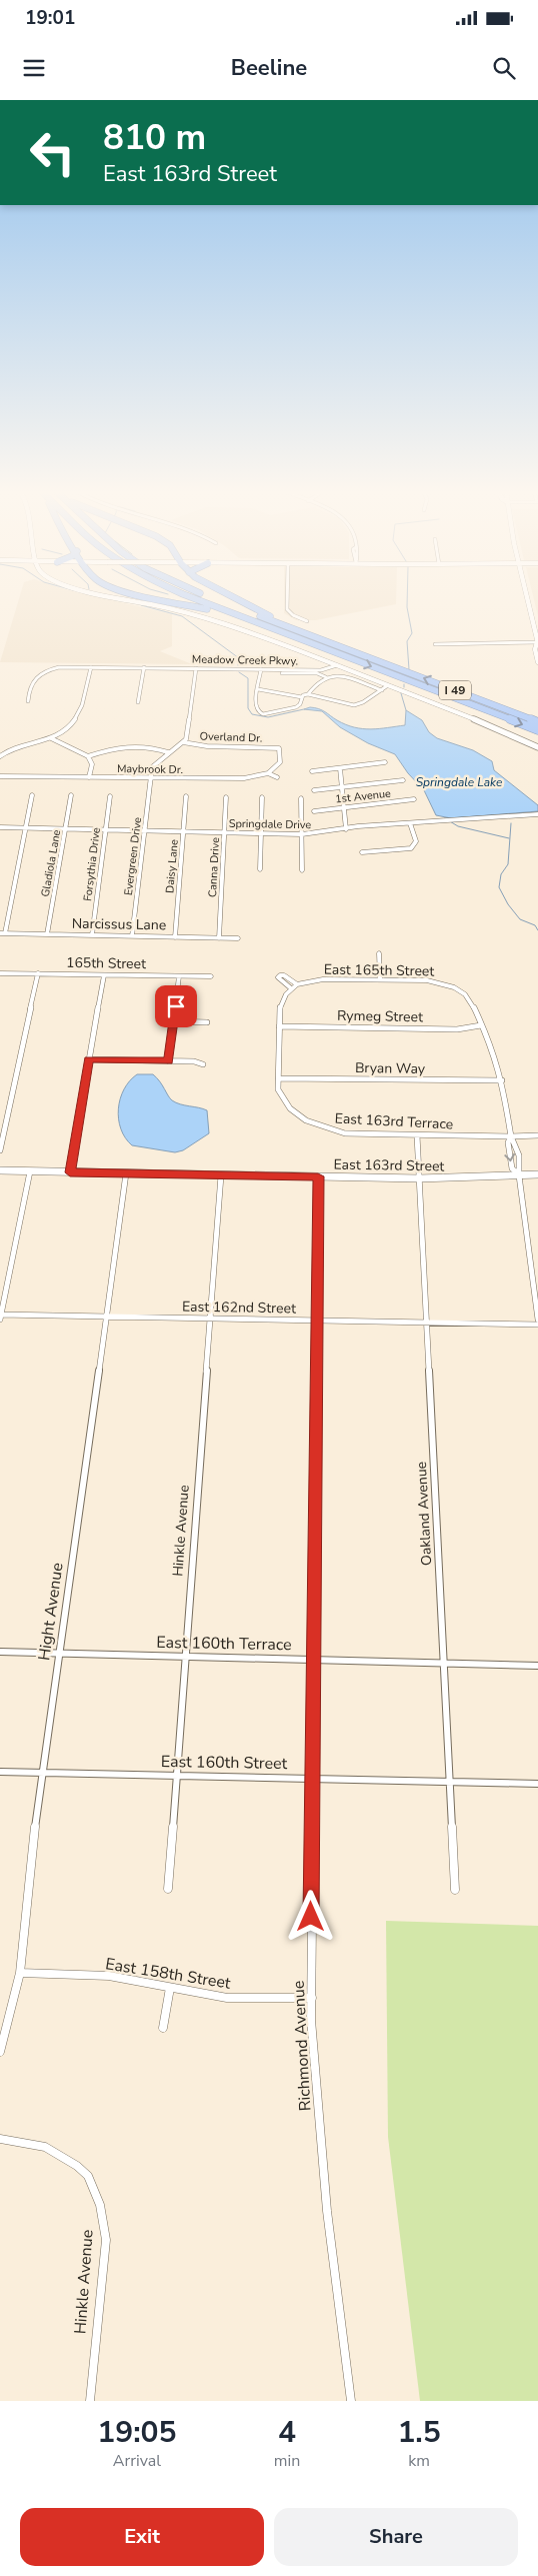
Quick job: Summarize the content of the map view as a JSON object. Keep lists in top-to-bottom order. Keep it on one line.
{"streets":{"highway":["I 49"],"street":["Meadow Creek Pkwy.","Overland Dr.","Maybrook Dr.","1st Avenue","Springdale Drive","Evergreen Drive","Gladiola Lane","Forsythia Drive","Daisy Lane","Canna Drive","Narcissus Lane","165th Street","East 165th Street","Rymeg Street","Bryan Way","East 163rd Terrace","East 163rd Street","East 162nd Street","Oakland Avenue","Hinkle Avenue","Hight Avenue","East 160th Terrace","East 160th Street","East 158th Street","Richmond Avenue"]},"crossings":[["Overland Dr.","Maybrook Dr."],["Maybrook Dr.","Evergreen Drive"],["Springdale Drive","Evergreen Drive"],["Springdale Drive","Gladiola Lane"],["Springdale Drive","Forsythia Drive"],["Springdale Drive","Daisy Lane"],["Springdale Drive","Canna Drive"],["Evergreen Drive","Narcissus Lane"],["Gladiola Lane","Narcissus Lane"],["Forsythia Drive","Narcissus Lane"],["Daisy Lane","Narcissus Lane"],["Canna Drive","Narcissus Lane"],["East 165th Street","Rymeg Street"],["Bryan Way","East 163rd Terrace"],["East 163rd Terrace","Oakland Avenue"],["East 163rd Street","Oakland Avenue"],["East 163rd Street","Hinkle Avenue"],["East 163rd Street","Hight Avenue"],["East 163rd Street","Richmond Avenue"],["East 162nd Street","Oakland Avenue"],["East 162nd Street","Hinkle Avenue"],["East 162nd Street","Hight Avenue"],["East 162nd Street","Richmond Avenue"],["Oakland Avenue","East 160th Terrace"],["Oakland Avenue","East 160th Street"],["Hinkle Avenue","East 160th Terrace"],["Hinkle Avenue","East 160th Street"],["Hight Avenue","East 160th Terrace"],["Hight Avenue","East 160th Street"],["Hight Avenue","East 158th Street"],["East 160th Terrace","Richmond Avenue"],["East 160th Street","Richmond Avenue"],["East 158th Street","Richmond Avenue"]],"water":["Springdale Lake"],"page":{"status":"19:01","header":"Beeline","turn":["810 m","East 163rd Street"],"eta":["19:05","Arrival","4","min","1.5","km"],"buttons":["Exit","Share"]}}
